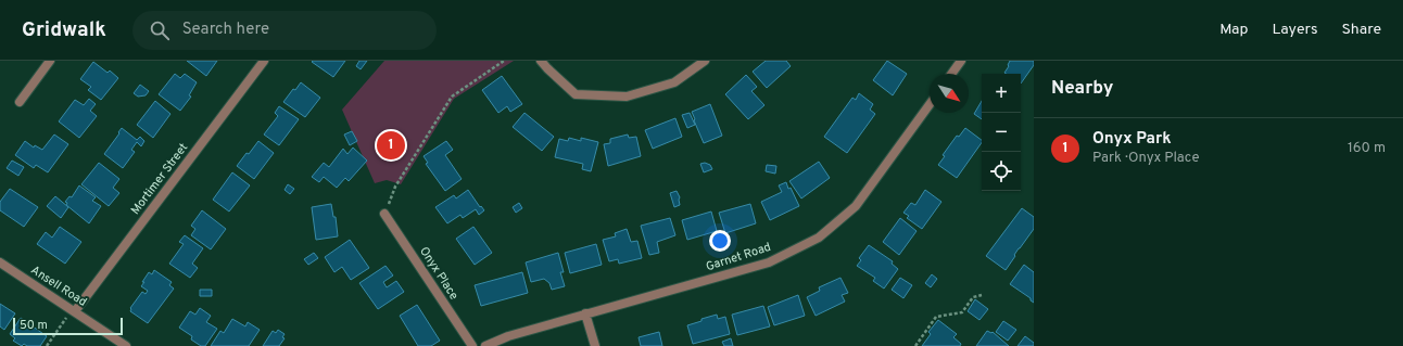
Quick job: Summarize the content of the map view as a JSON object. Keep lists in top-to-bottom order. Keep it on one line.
{"streets":{"street":["Mortimer Street","Garnet Road","Onyx Place","Ansell Road"]},"crossings":[["Mortimer Street","Ansell Road"]],"scale_bar":"50 m","north":"bottom right","page":{"header":"Gridwalk","search":"Search here","nav":["Map","Layers","Share"],"heading":"Nearby","map_buttons":["+","−"],"list":[{"mark":"1","name":"Onyx Park","note":"Park · Onyx Place","value":"160 m"}],"pins":"1","scale":"50 m"}}
